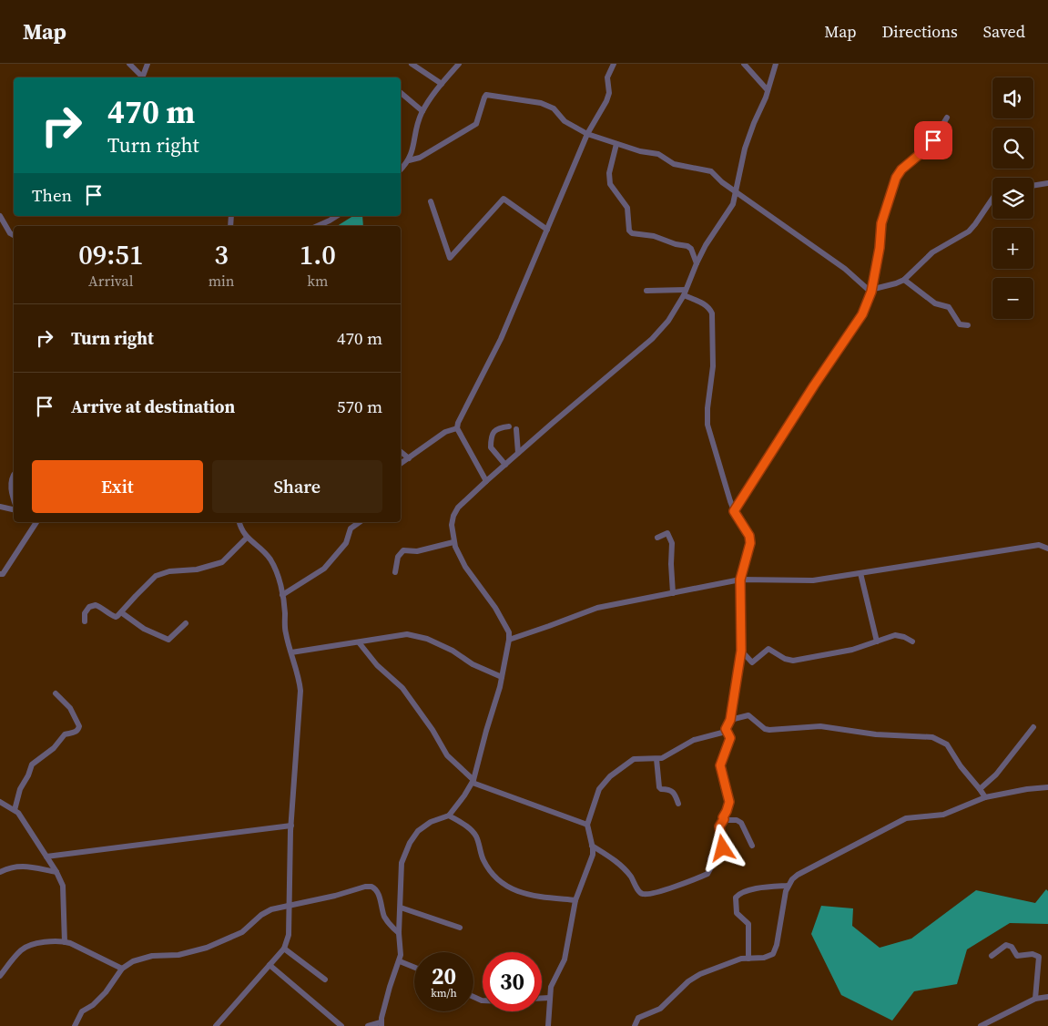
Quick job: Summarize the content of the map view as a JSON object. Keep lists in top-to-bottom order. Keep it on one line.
{"page":{"header":"Map","nav":["Map","Directions","Saved"],"map_buttons":["+","−"],"turn":["470 m","Turn right"],"then":"Then","eta":["09:51","Arrival","3","min","1.0","km"],"list":[{"name":"Turn right","value":"470 m"},{"name":"Arrive at destination","value":"570 m"}],"buttons":["Exit","Share"],"speed":"20 km/h","limit":"30"}}
